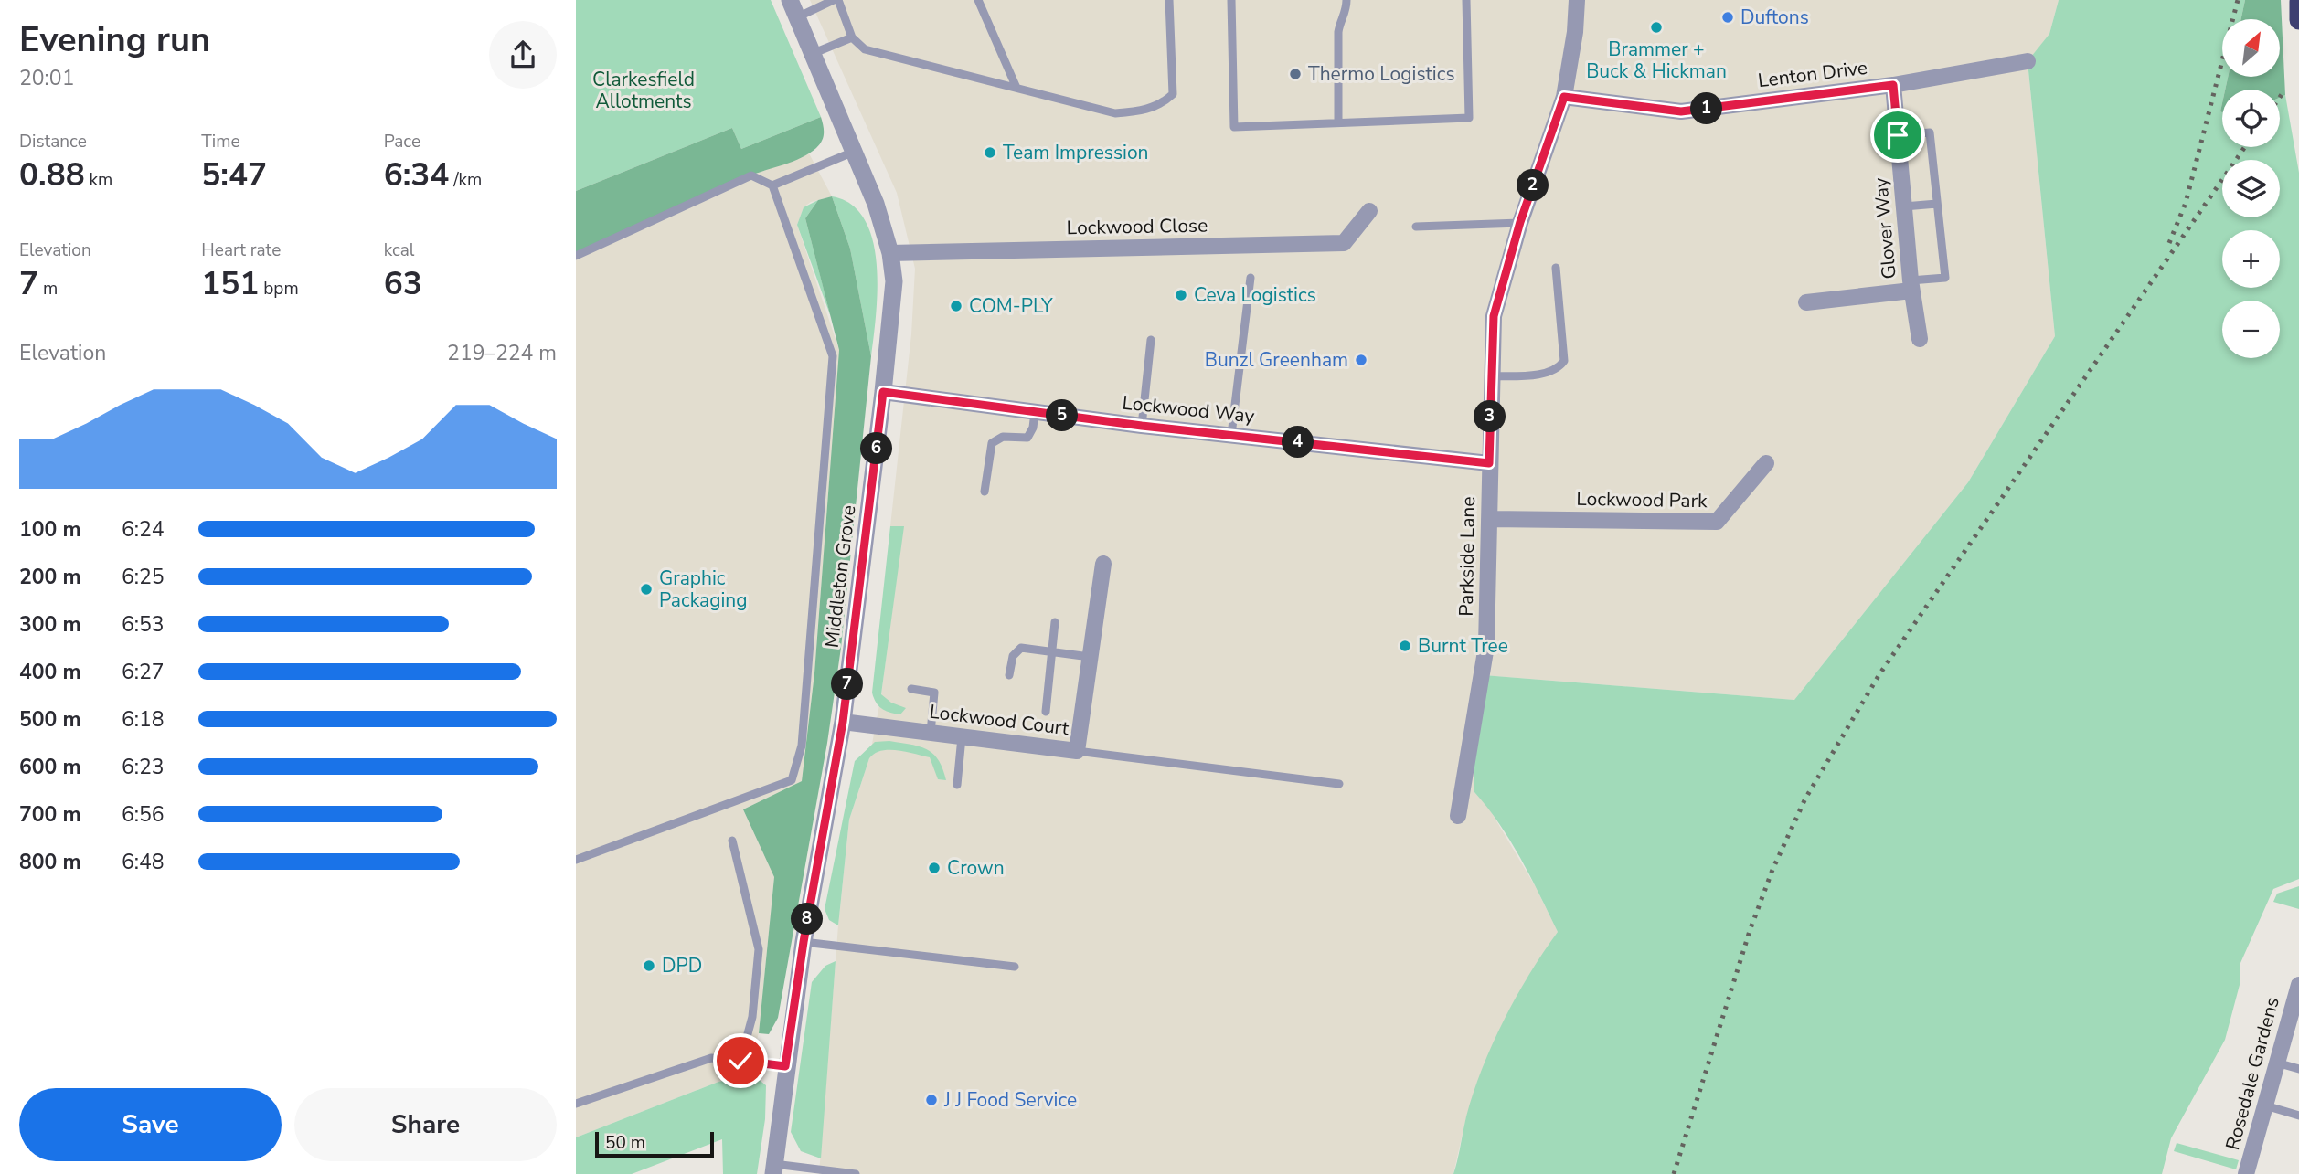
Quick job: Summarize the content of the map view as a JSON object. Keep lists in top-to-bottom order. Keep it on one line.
{"streets":{"street":["Lenton Drive","Lockwood Close","Glover Way","Lockwood Way","Lockwood Park","Parkside Lane","Middleton Grove","Lockwood Court","Rosedale Gardens"]},"crossings":[["Lenton Drive","Glover Way"],["Lenton Drive","Parkside Lane"],["Lockwood Close","Middleton Grove"],["Lockwood Way","Parkside Lane"],["Lockwood Way","Middleton Grove"],["Lockwood Park","Parkside Lane"],["Middleton Grove","Lockwood Court"]],"parks":["Clarkesfield Allotments"],"places":["Duftons","Brammer + Buck & Hickman","Thermo Logistics","Team Impression","Ceva Logistics","COM-PLY","Bunzl Greenham","Graphic Packaging","Burnt Tree","Crown","DPD","J J Food Service"],"scale_bar":"50 m","north":"top right","page":{"heading":["Evening run","20:01"],"map_buttons":["+","−"],"pins":["1","2","5","3","4","6","7","8"],"stats":[["Distance","0.88 km"],["Time","5:47"],["Pace","6:34 /km"],["Elevation","7 m"],["Heart rate","151 bpm"],["kcal","63"]],"chart":["Elevation","219–224 m"],"list":[{"name":"100 m","note":"6:24"},{"name":"200 m","note":"6:25"},{"name":"300 m","note":"6:53"},{"name":"400 m","note":"6:27"},{"name":"500 m","note":"6:18"},{"name":"600 m","note":"6:23"},{"name":"700 m","note":"6:56"},{"name":"800 m","note":"6:48"}],"buttons":["Save","Share"],"scale":"50 m"}}
